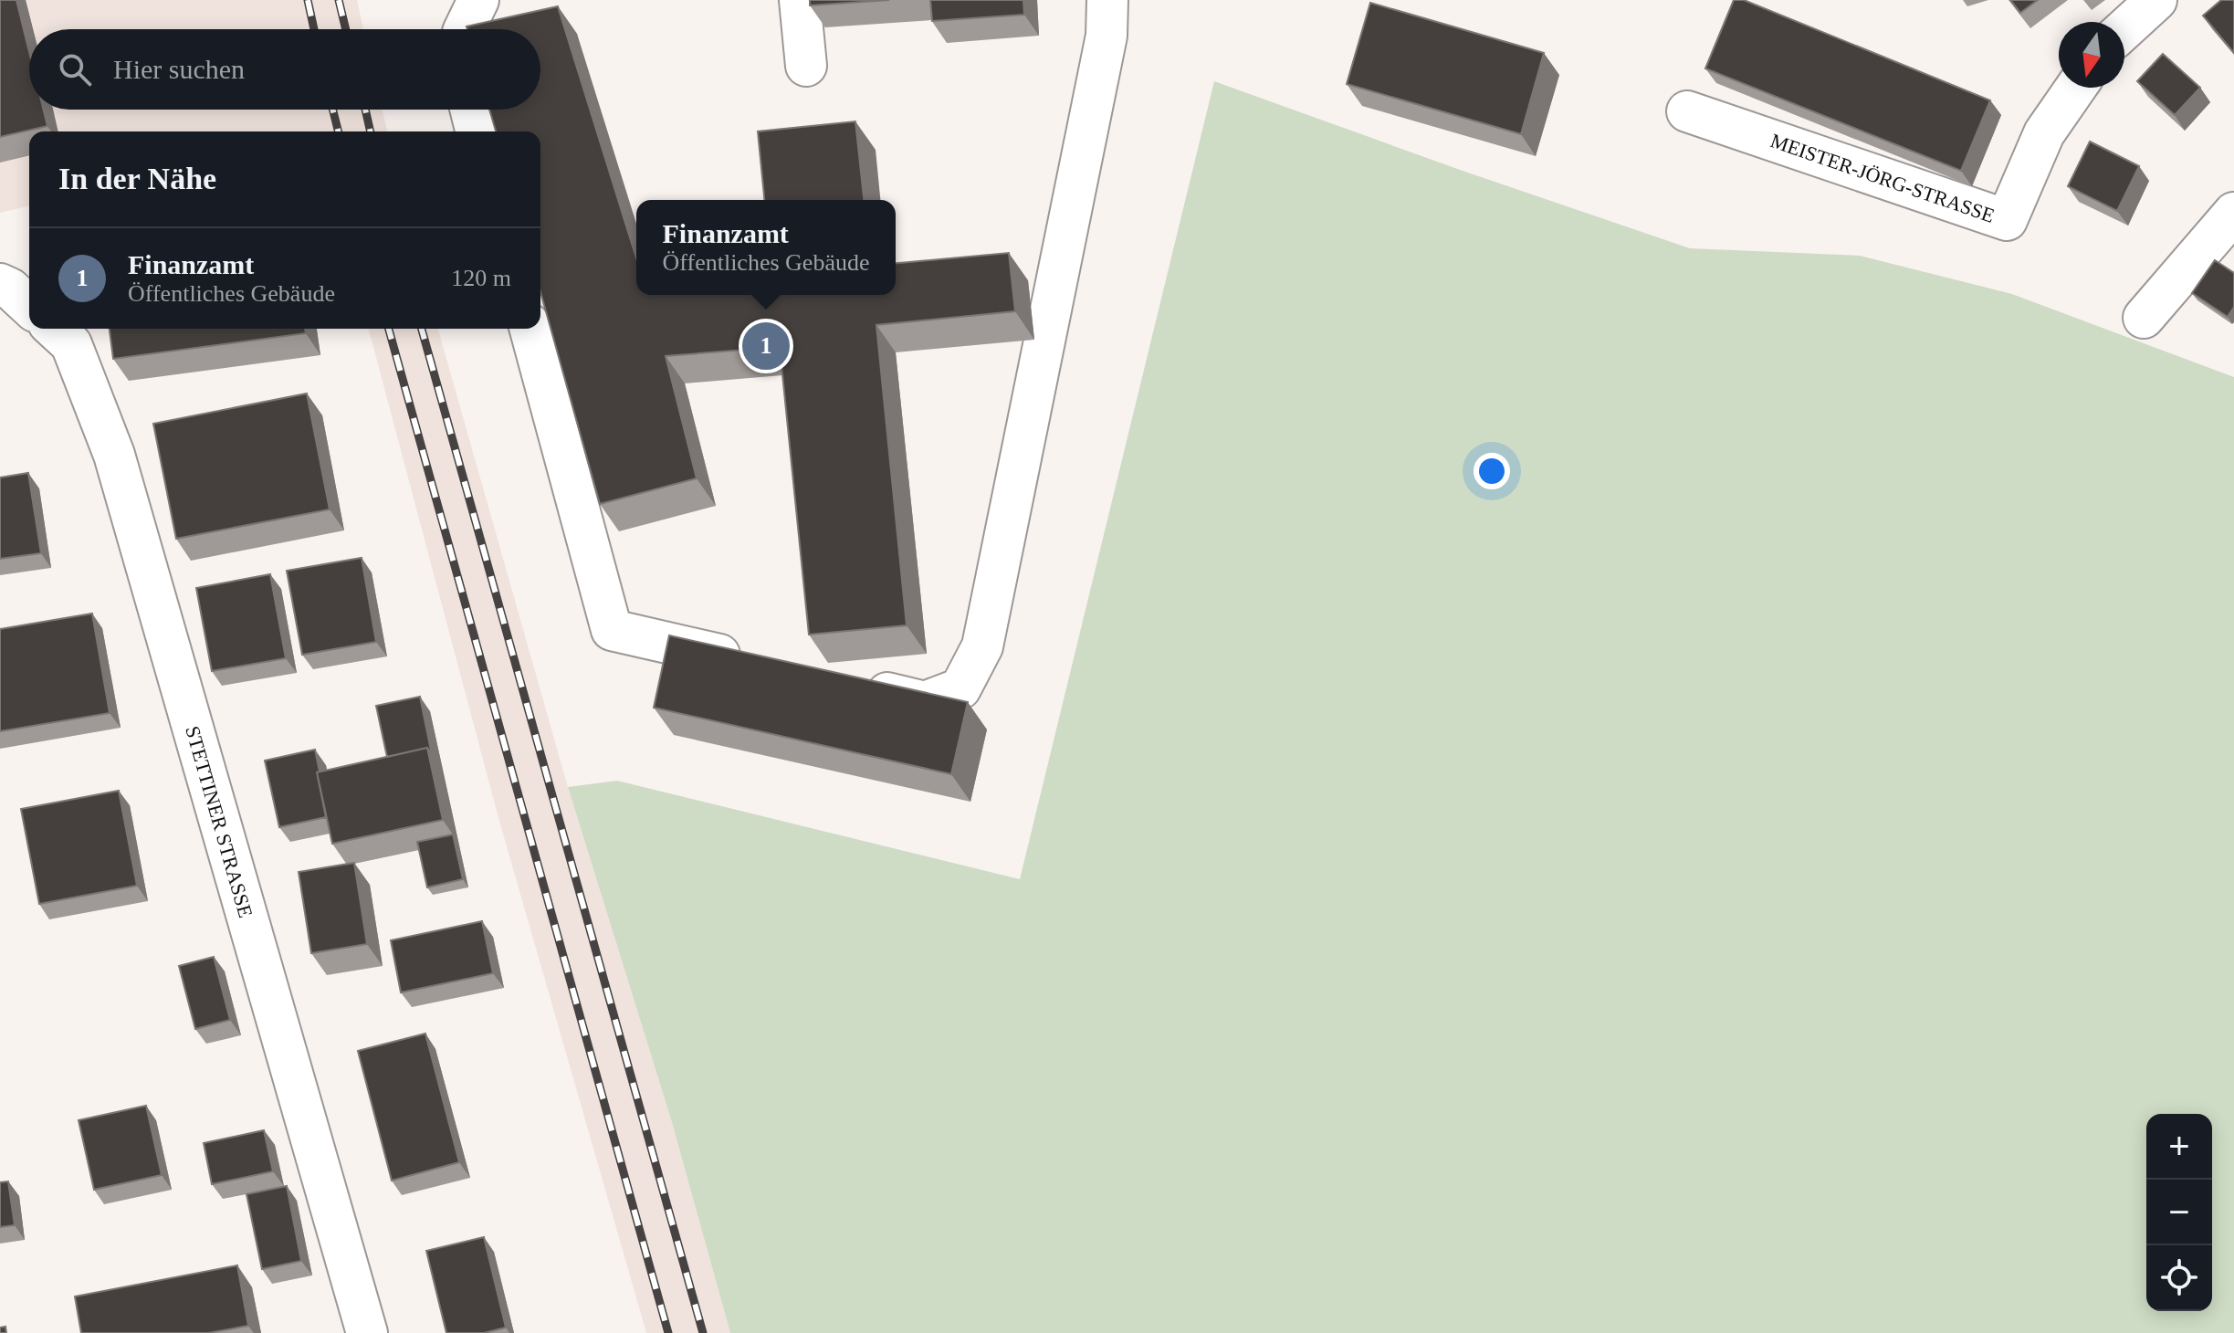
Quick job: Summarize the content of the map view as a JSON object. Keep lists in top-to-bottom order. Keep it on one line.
{"streets":{"street":["MEISTER-JÖRG-STRASSE","STETTINER STRASSE"]},"north":"bottom","page":{"search":"Hier suchen","heading":"In der Nähe","popup":["Finanzamt","Öffentliches Gebäude"],"list":[{"mark":"1","name":"Finanzamt","note":"Öffentliches Gebäude","value":"120 m"}],"pins":"1","map_buttons":["+","−"]}}
